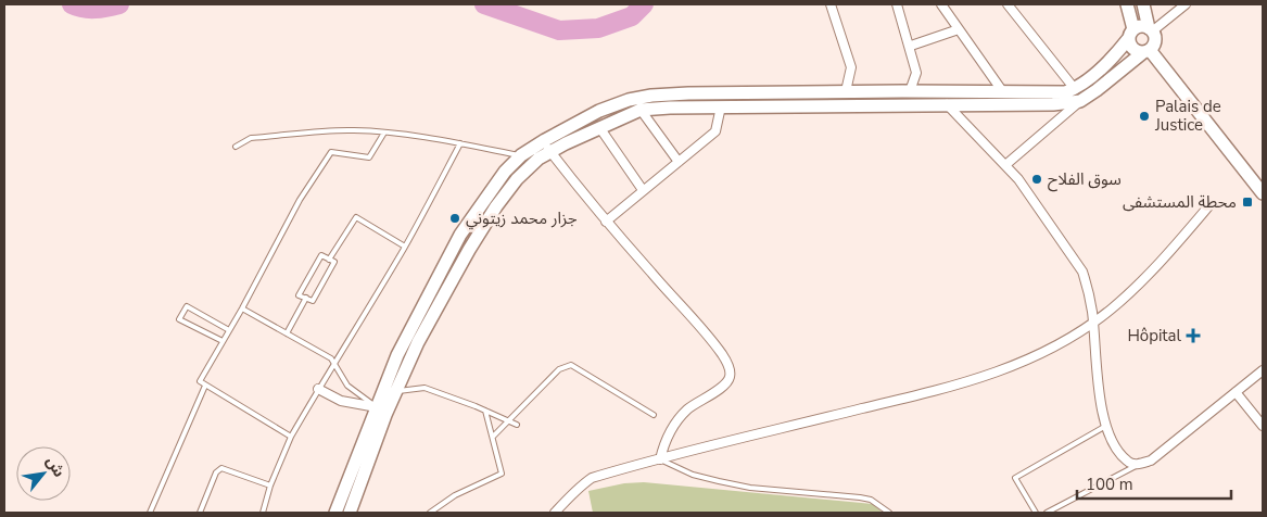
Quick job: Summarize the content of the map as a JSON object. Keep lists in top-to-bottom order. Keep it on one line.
{"places":{"other":["Palais de Justice","سوق الفلاح","جزار محمد زيتوني"],"transit":["محطة المستشفى"],"health":["Hôpital"]},"scale_bar":"100 m","north":"top right"}
